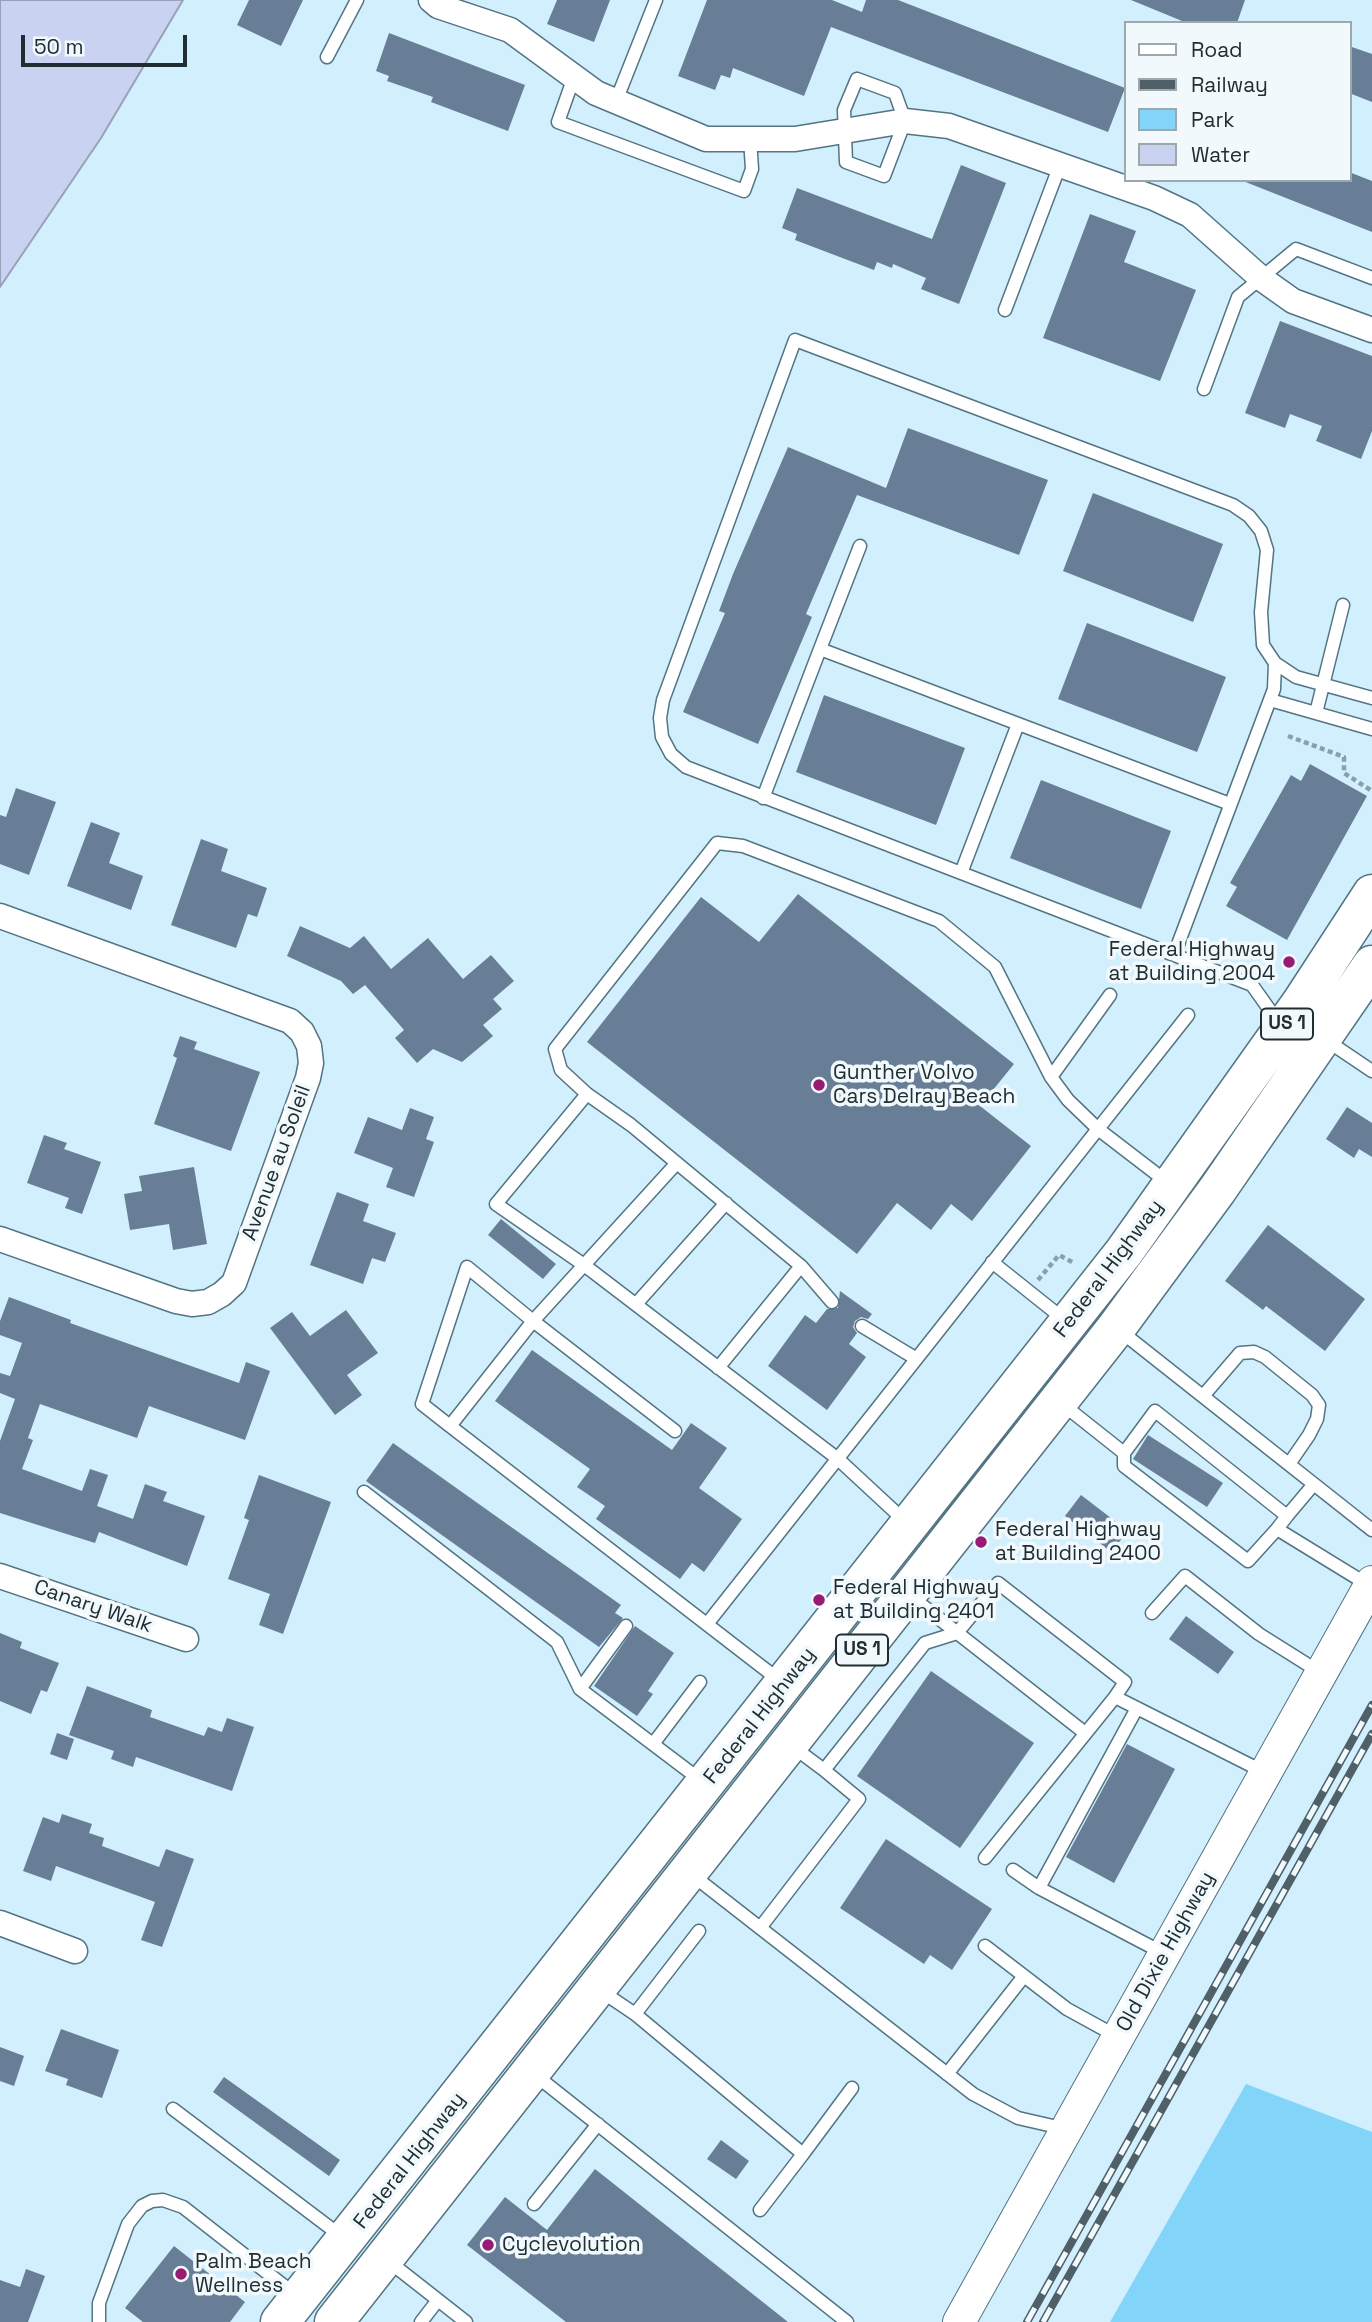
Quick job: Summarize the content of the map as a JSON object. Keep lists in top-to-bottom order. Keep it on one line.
{"streets":{"main road":["US 1","Federal Highway"],"street":["Avenue au Soleil","Canary Walk","Old Dixie Highway"]},"places":["Federal Highway at Building 2004","Gunther Volvo Cars Delray Beach","Federal Highway at Building 2400","Federal Highway at Building 2401","Cyclevolution","Palm Beach Wellness"],"legend":["Road","Railway","Park","Water"],"scale_bar":"50 m"}
